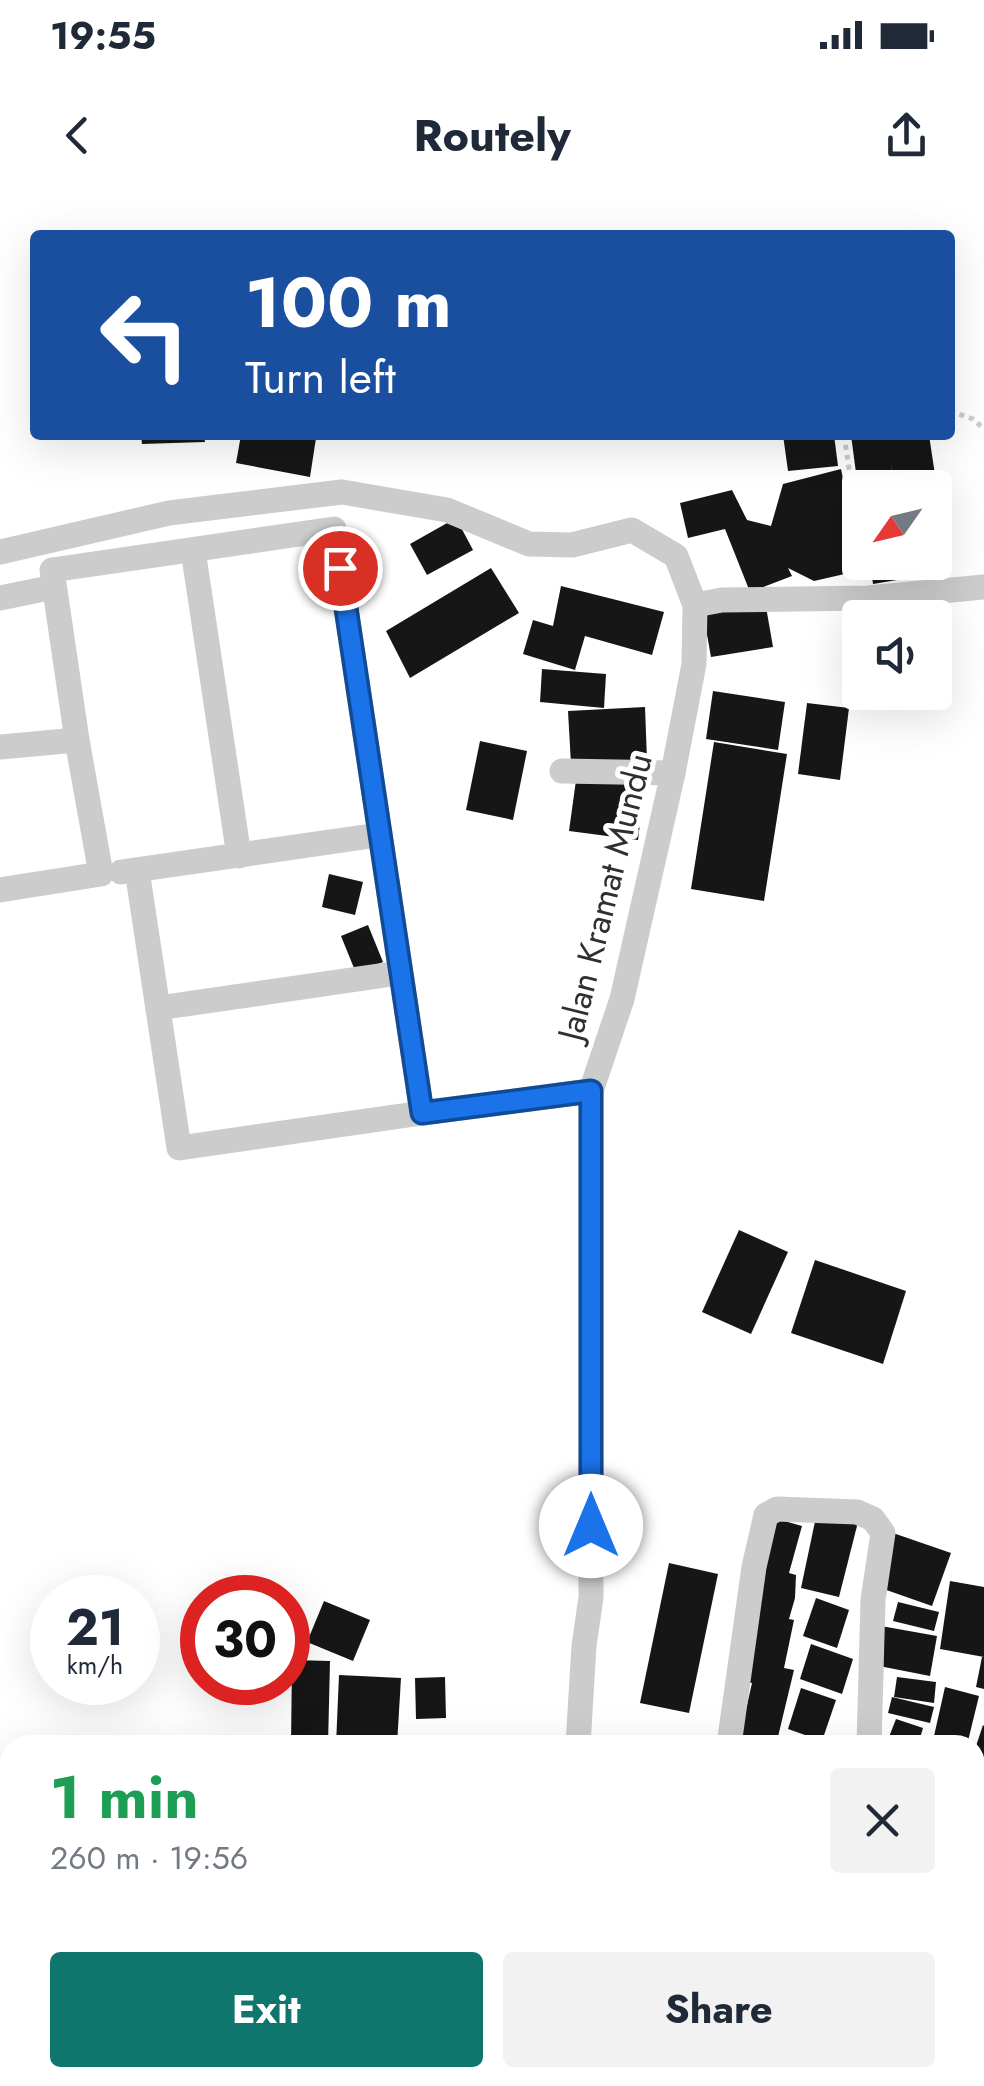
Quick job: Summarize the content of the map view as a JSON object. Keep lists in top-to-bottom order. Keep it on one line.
{"streets":{"street":["Jalan Kramat Mundu"]},"north":"bottom left","page":{"status":"19:55","header":"Routely","turn":["100 m","Turn left"],"speed":"21 km/h","limit":"30","heading":["1 min","260 m · 19:56"],"buttons":["Exit","Share"]}}
